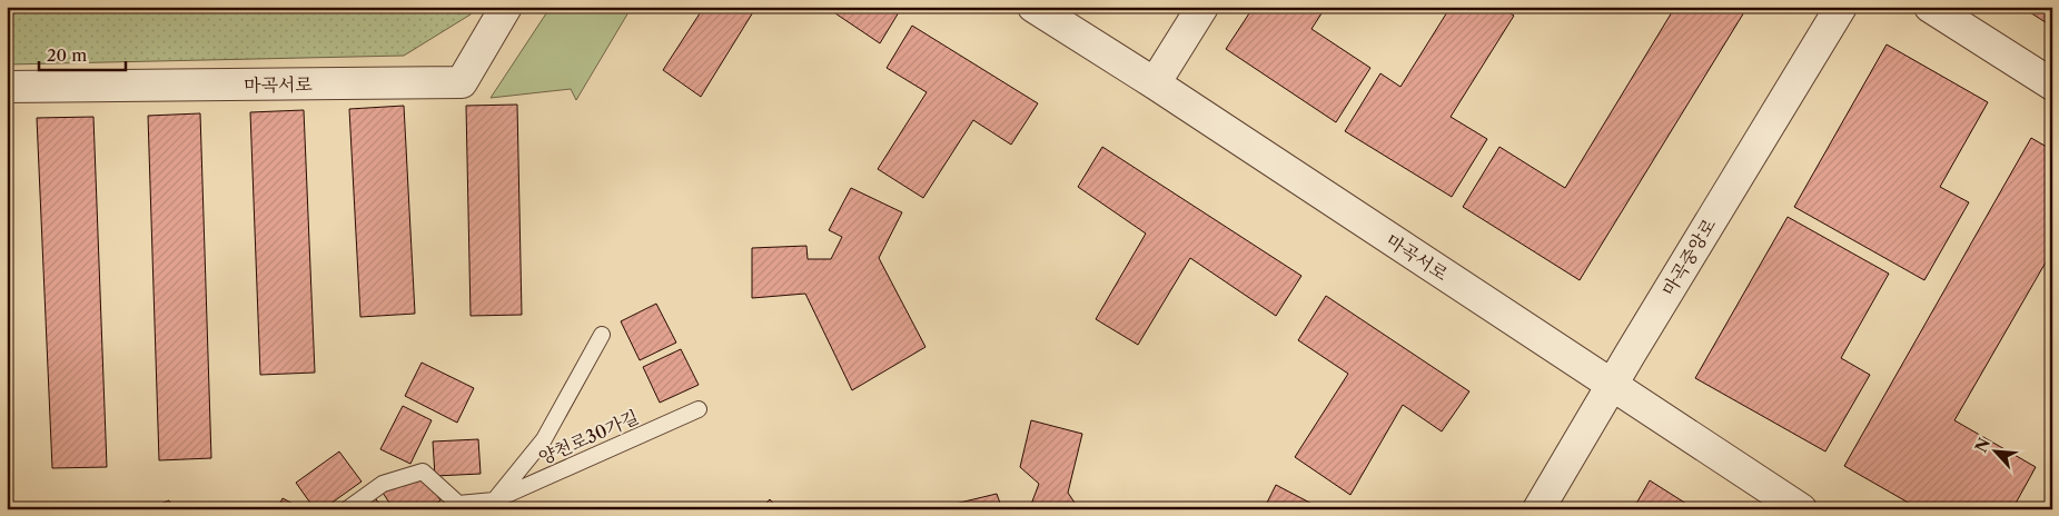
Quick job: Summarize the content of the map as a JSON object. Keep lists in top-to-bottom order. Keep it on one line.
{"streets":{"street":["마곡서로","마곡중앙로"],"lane":["양천로30가길"]},"crossings":[["마곡서로","마곡중앙로"]],"scale_bar":"20 m","north":"top left"}
